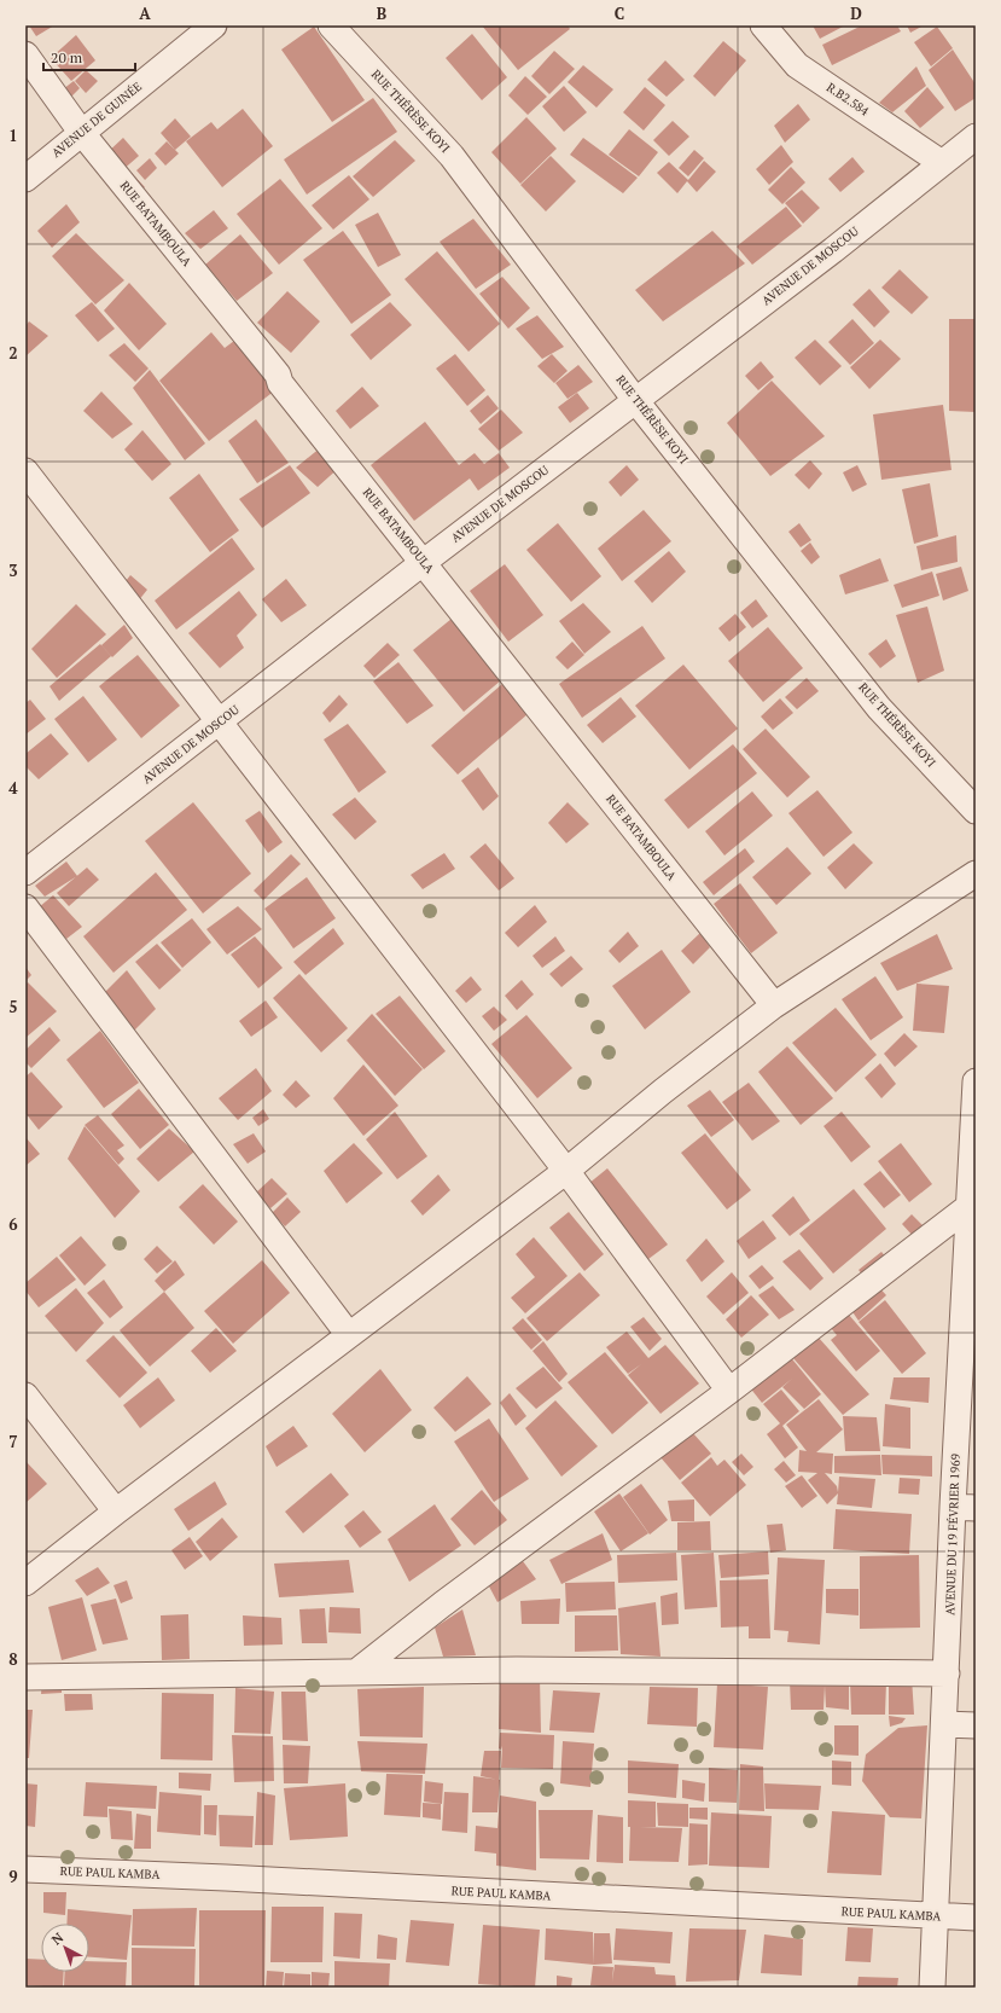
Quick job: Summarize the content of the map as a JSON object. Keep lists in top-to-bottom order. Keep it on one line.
{"streets":{"street":["R.B2.584","RUE THÉRÈSE KOYI","AVENUE DE GUINÉE","RUE BATAMBOULA","AVENUE DE MOSCOU","AVENUE DU 19 FÉVRIER 1969","RUE PAUL KAMBA"]},"crossings":[["R.B2.584","AVENUE DE MOSCOU"],["RUE THÉRÈSE KOYI","AVENUE DE MOSCOU"],["AVENUE DE GUINÉE","RUE BATAMBOULA"],["RUE BATAMBOULA","AVENUE DE MOSCOU"],["AVENUE DU 19 FÉVRIER 1969","RUE PAUL KAMBA"]],"scale_bar":"20 m","north":"top left","grid":{"columns":["A","B","C","D"],"rows":["1","2","3","4","5","6","7","8","9"]}}
